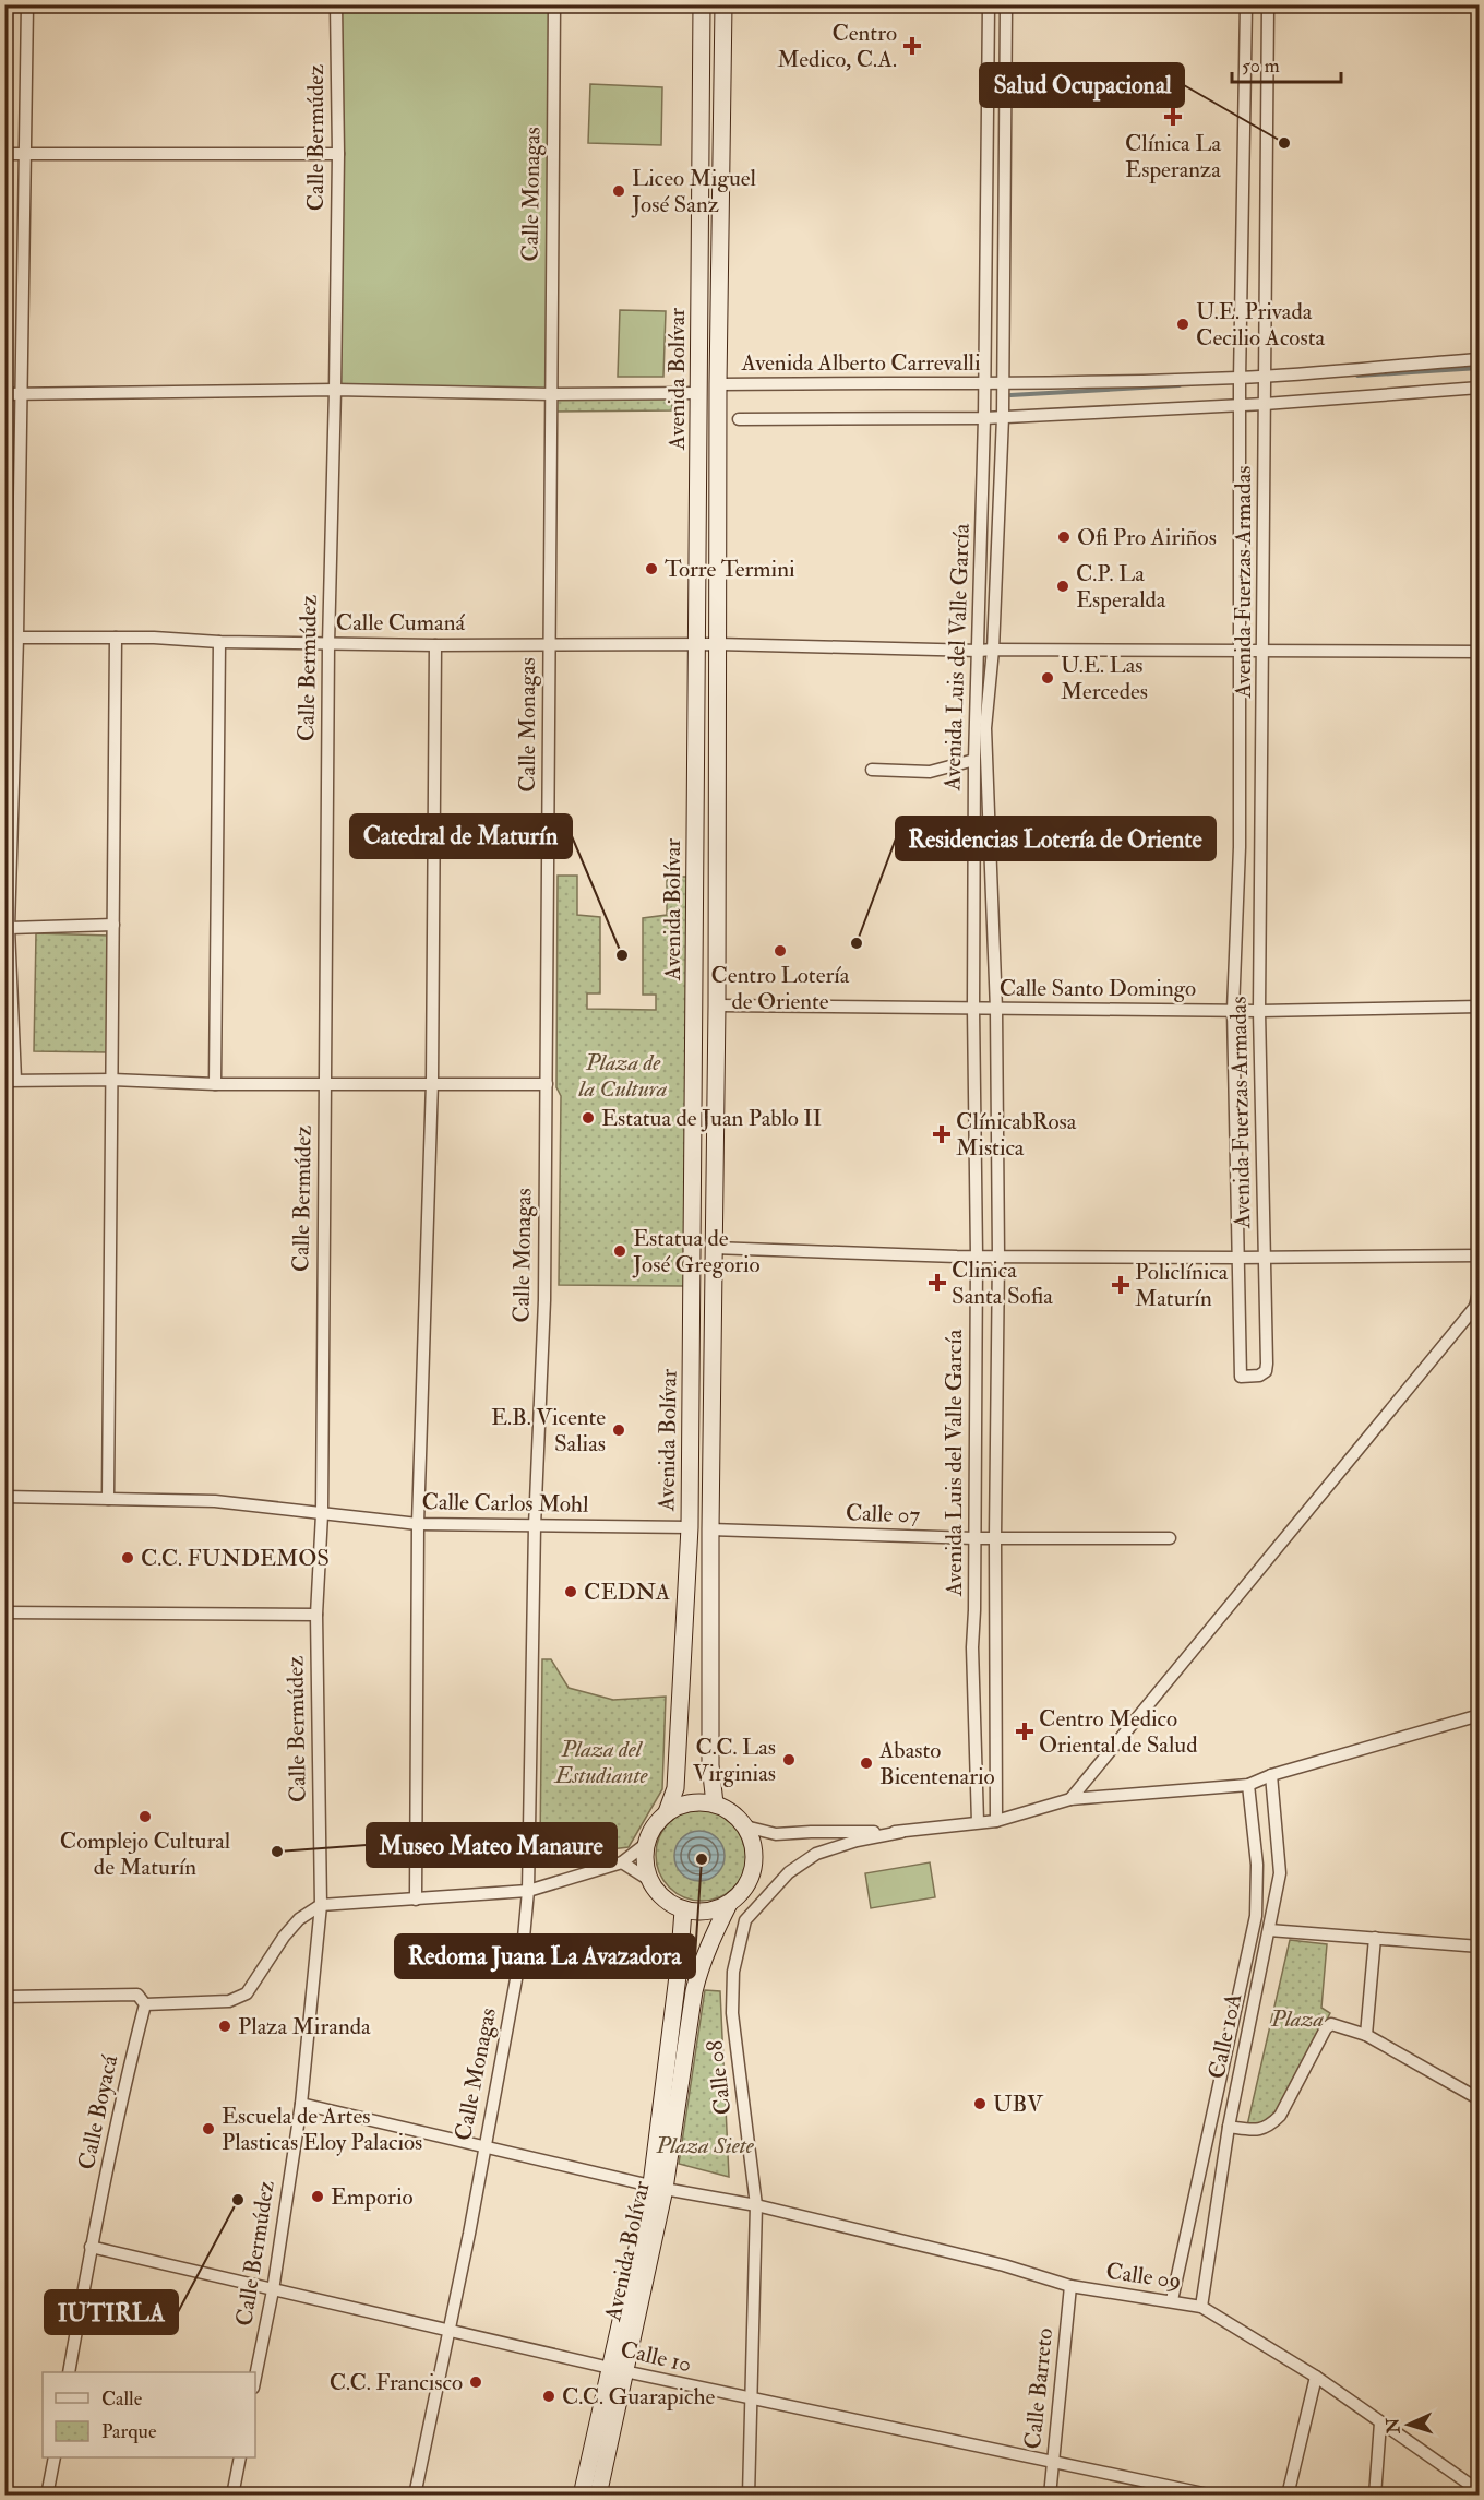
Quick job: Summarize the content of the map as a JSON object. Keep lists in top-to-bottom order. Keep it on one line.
{"streets":{"street":["Calle Bermúdez","Calle Monagas","Avenida Alberto Carrevalli","Avenida Bolívar","Avenida Fuerzas Armadas","Calle Cumaná","Avenida Luis del Valle García","Calle Santo Domingo","Calle Carlos Mohl","Calle 07","Calle 10A","Calle 08","Calle Boyacá","Calle 09","Calle 10","Calle Barreto"]},"crossings":[["Calle Bermúdez","Calle Cumaná"],["Calle Bermúdez","Calle Carlos Mohl"],["Calle Bermúdez","Calle 09"],["Calle Bermúdez","Calle 10"],["Calle Monagas","Calle Cumaná"],["Calle Monagas","Calle Carlos Mohl"],["Calle Monagas","Calle 09"],["Calle Monagas","Calle 10"],["Avenida Alberto Carrevalli","Avenida Bolívar"],["Avenida Alberto Carrevalli","Avenida Fuerzas Armadas"],["Avenida Alberto Carrevalli","Avenida Luis del Valle García"],["Avenida Bolívar","Calle Cumaná"],["Avenida Bolívar","Calle Santo Domingo"],["Avenida Bolívar","Calle Carlos Mohl"],["Avenida Bolívar","Calle 07"],["Avenida Bolívar","Calle 09"],["Avenida Bolívar","Calle 10"],["Avenida Fuerzas Armadas","Calle Cumaná"],["Avenida Fuerzas Armadas","Calle Santo Domingo"],["Calle Cumaná","Avenida Luis del Valle García"],["Avenida Luis del Valle García","Calle Santo Domingo"],["Avenida Luis del Valle García","Calle 07"],["Calle 10A","Calle 09"],["Calle 08","Calle 09"],["Calle 08","Calle 10"],["Calle Boyacá","Calle 10"],["Calle 09","Calle Barreto"],["Calle 10","Calle Barreto"]],"parks":["Plaza de la Cultura","Plaza del Estudiante","Plaza","Plaza Siete"],"places":{"health":["Centro Medico, C.A.","Clínica La Esperanza","ClínicabRosa Mistica","Clinica Santa Sofia","Policlínica Maturín","Centro Medico Oriental de Salud"],"other":["Salud Ocupacional","Liceo Miguel José Sanz","U.E. Privada Cecilio Acosta","Ofi Pro Airiños","Torre Termini","C.P. La Esperalda","U.E. Las Mercedes","Residencias Lotería de Oriente","Centro Lotería de Oriente","Catedral de Maturín","Estatua de Juan Pablo II","Estatua de José Gregorio","E.B. Vicente Salias","C.C. FUNDEMOS","CEDNA","C.C. Las Virginias","Abasto Bicentenario","Complejo Cultural de Maturín","Museo Mateo Manaure","Redoma Juana La Avazadora","Plaza Miranda","UBV","Escuela de Artes Plasticas Eloy Palacios","Emporio","IUTIRLA","C.C. Francisco","C.C. Guarapiche"]},"legend":["Calle","Parque"],"scale_bar":"50 m","north":"left"}
